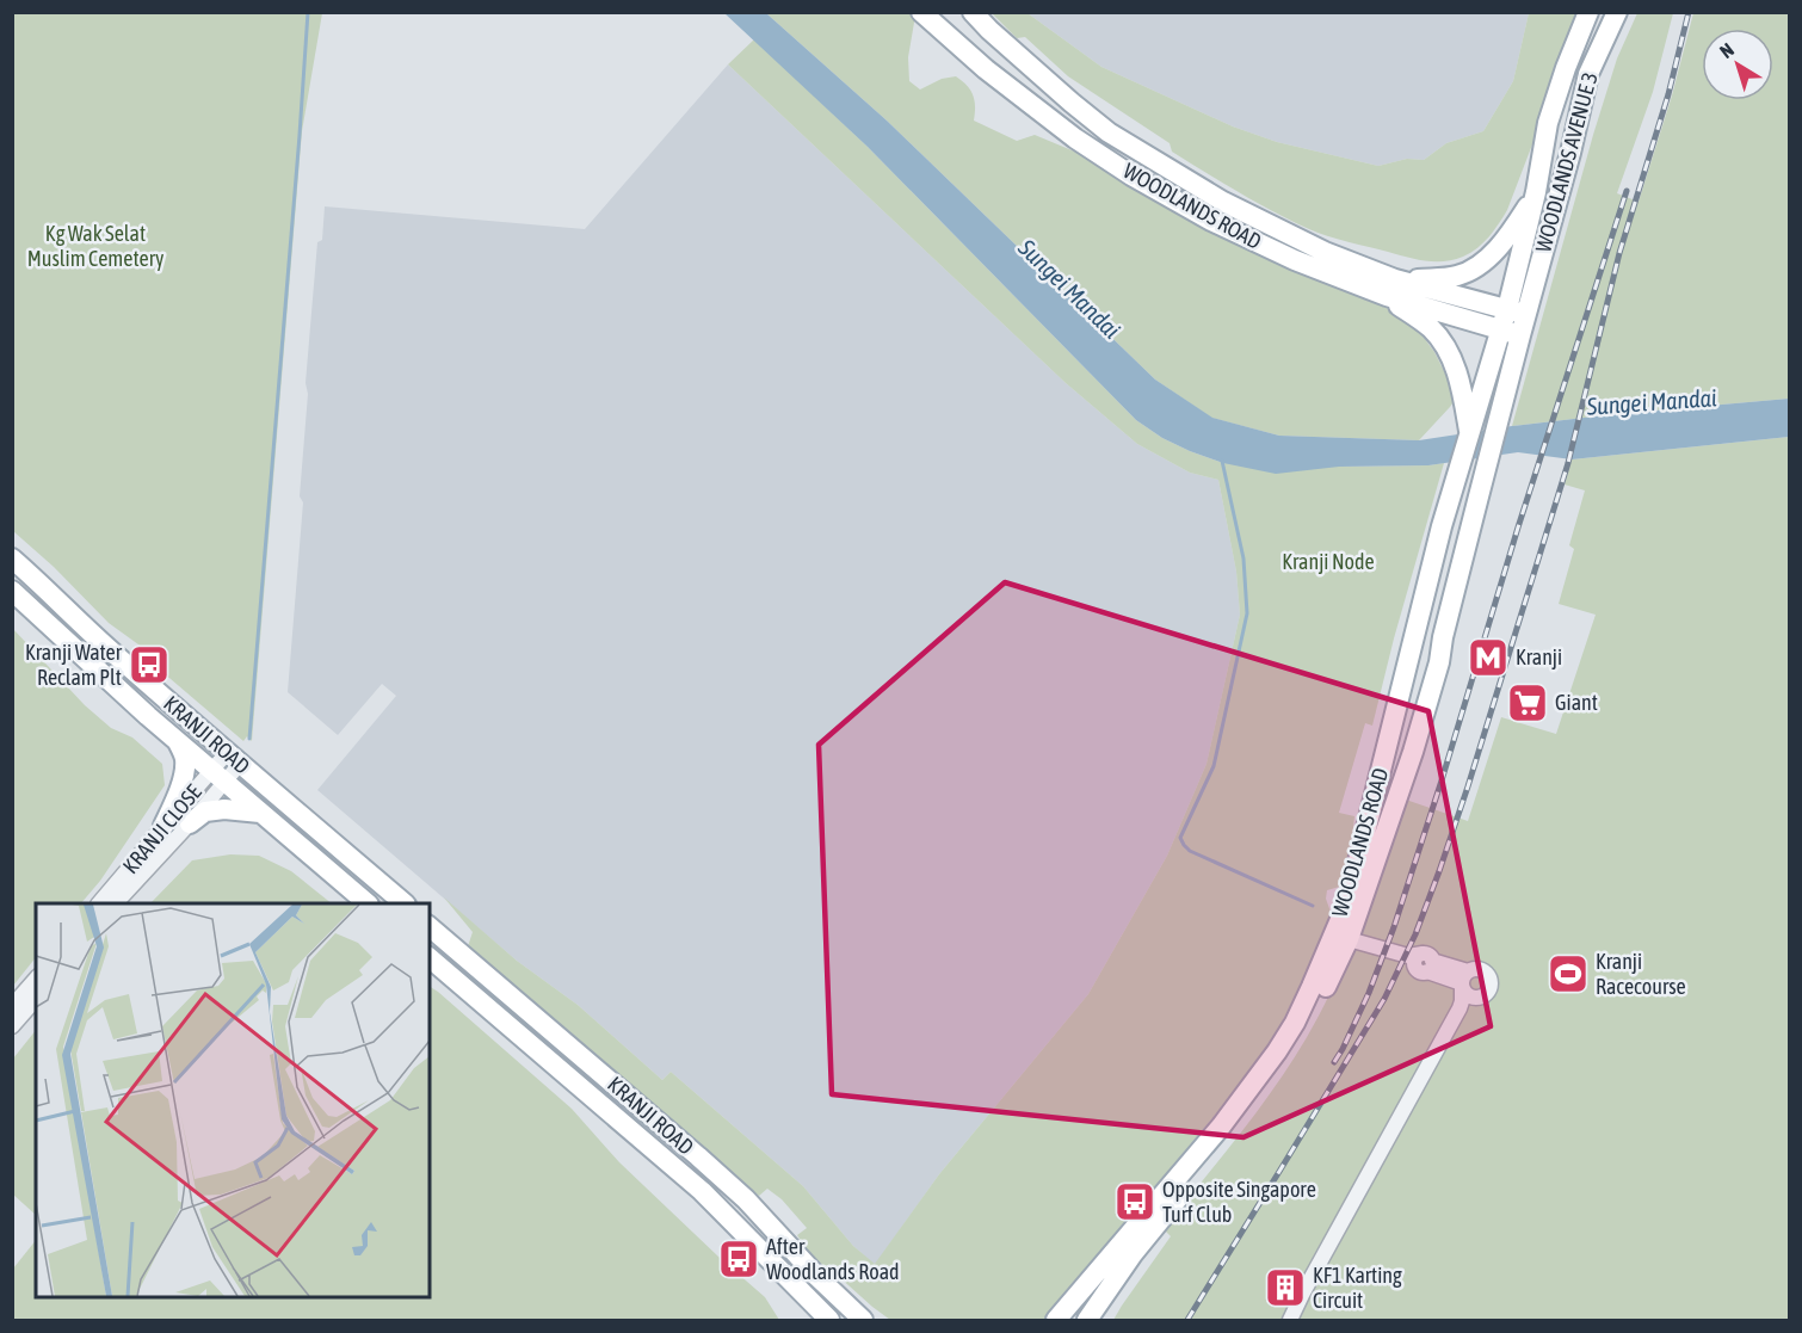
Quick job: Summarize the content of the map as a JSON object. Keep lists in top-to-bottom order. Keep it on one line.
{"streets":{"main road":["WOODLANDS AVENUE 3","WOODLANDS ROAD","KRANJI ROAD"],"street":["KRANJI CLOSE"]},"crossings":[["WOODLANDS AVENUE 3","WOODLANDS ROAD"],["KRANJI ROAD","KRANJI CLOSE"]],"water":["Sungei Mandai"],"parks":["Kg Wak Selat Muslim Cemetery","Kranji Node"],"places":{"metro station":["Kranji"],"bus stop":["Kranji Water Reclam Plt","Opposite Singapore Turf Club","After Woodlands Road"],"supermarket":["Giant"],"sports":["Kranji Racecourse"],"building":["KF1 Karting Circuit"]},"north":"top left"}
